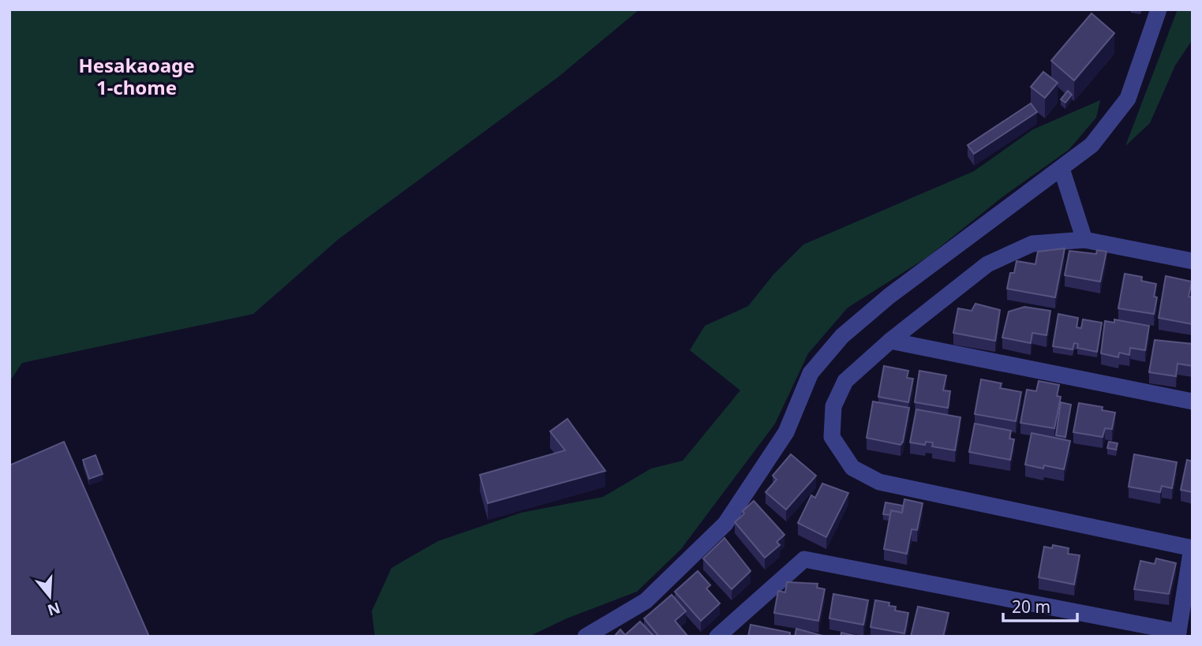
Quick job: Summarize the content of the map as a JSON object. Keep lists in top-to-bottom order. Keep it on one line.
{"districts":["Hesakaoage 1-chome"],"scale_bar":"20 m","north":"bottom"}
